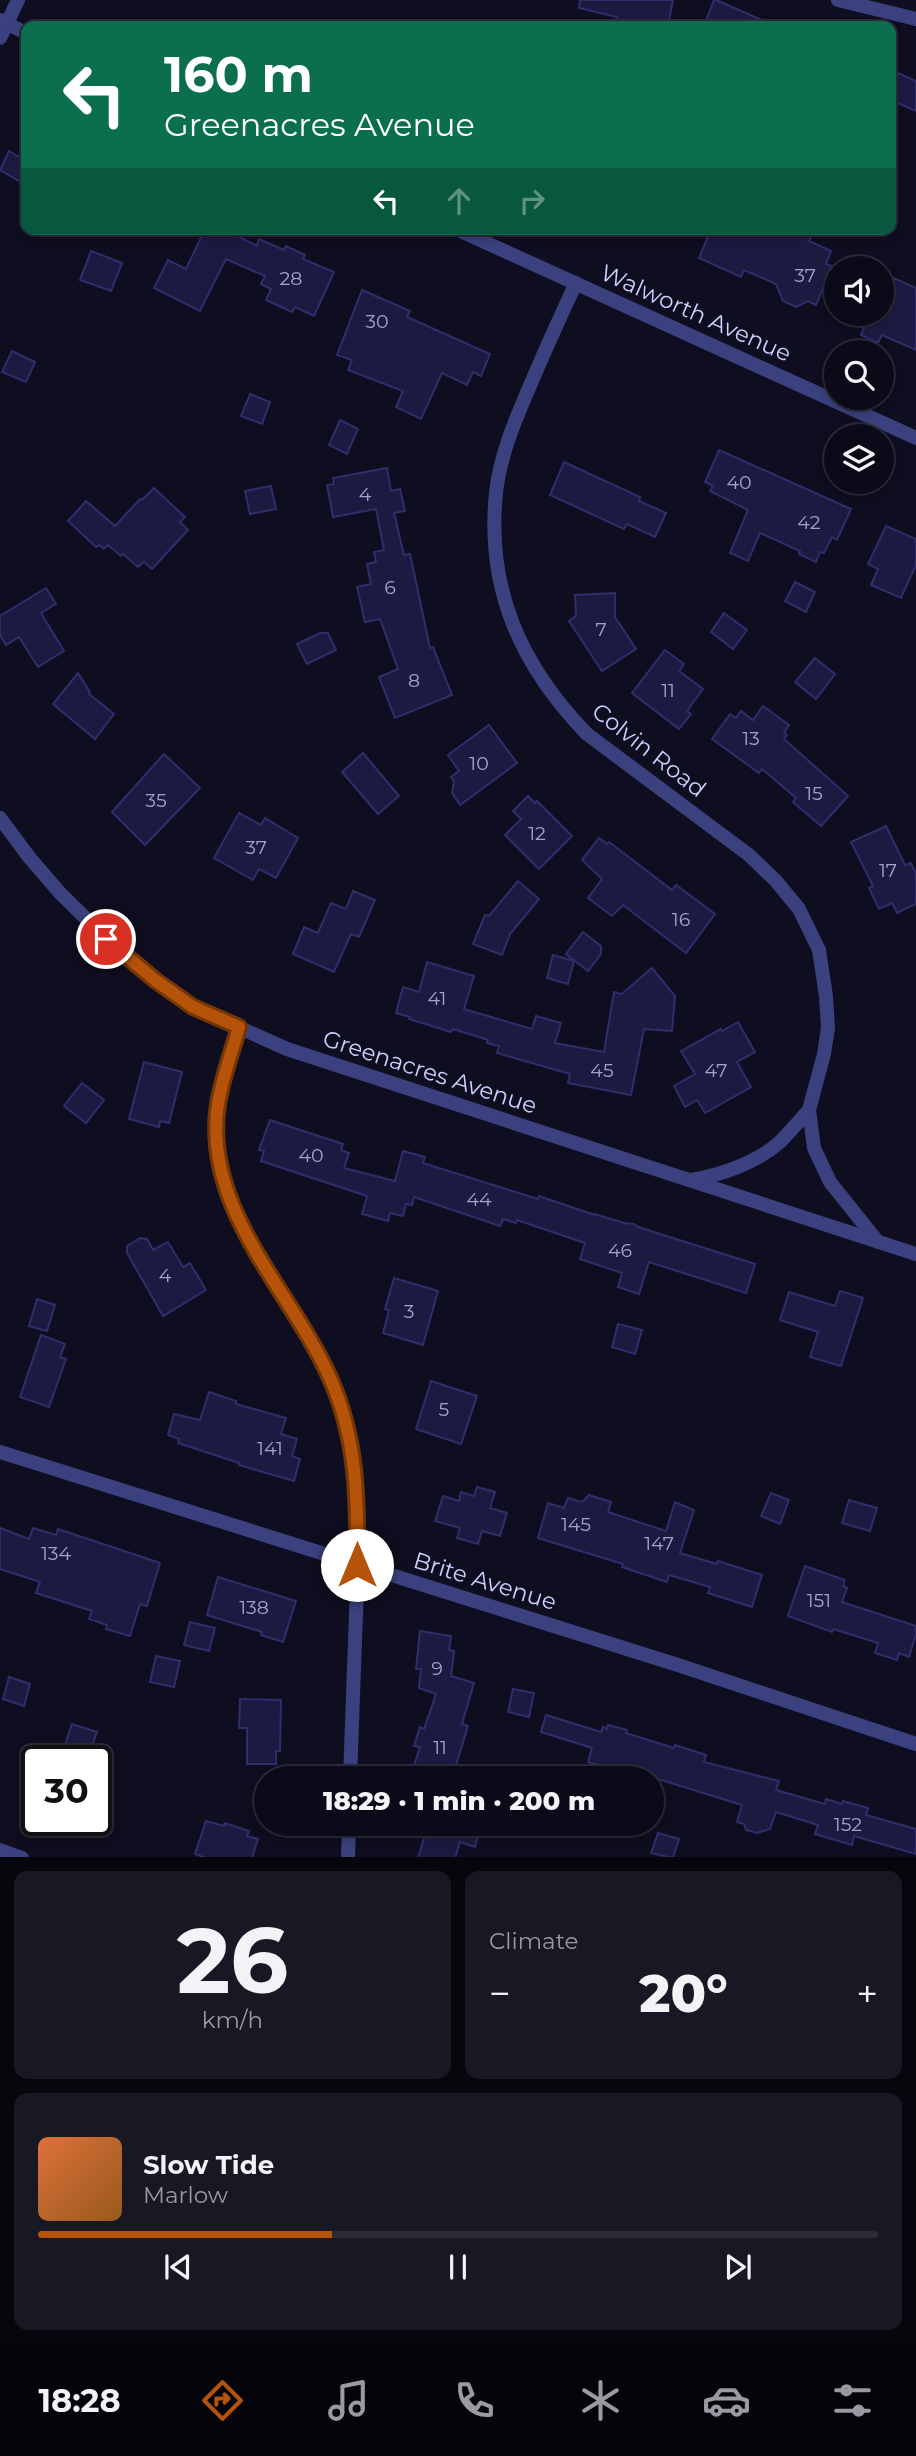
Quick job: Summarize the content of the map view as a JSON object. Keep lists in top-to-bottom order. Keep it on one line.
{"streets":{"street":["Walworth Avenue","Colvin Road","Greenacres Avenue","Brite Avenue"]},"crossings":[["Walworth Avenue","Colvin Road"],["Colvin Road","Greenacres Avenue"]],"house_numbers":["37","28","30","40","4","42","6","7","8","11","13","10","15","35","12","37","17","16","41","45","47","40","44","46","4","3","5","141","145","147","134","151","138","9","11","152"],"page":{"turn":["160 m","Greenacres Avenue"],"limit":"30","trip":"18:29 · 1 min · 200 m","tile":[["26","km/h"],"Climate"],"heat":["−","20°","+"],"song":["Slow Tide","Marlow"],"tabs":"18:28"}}
